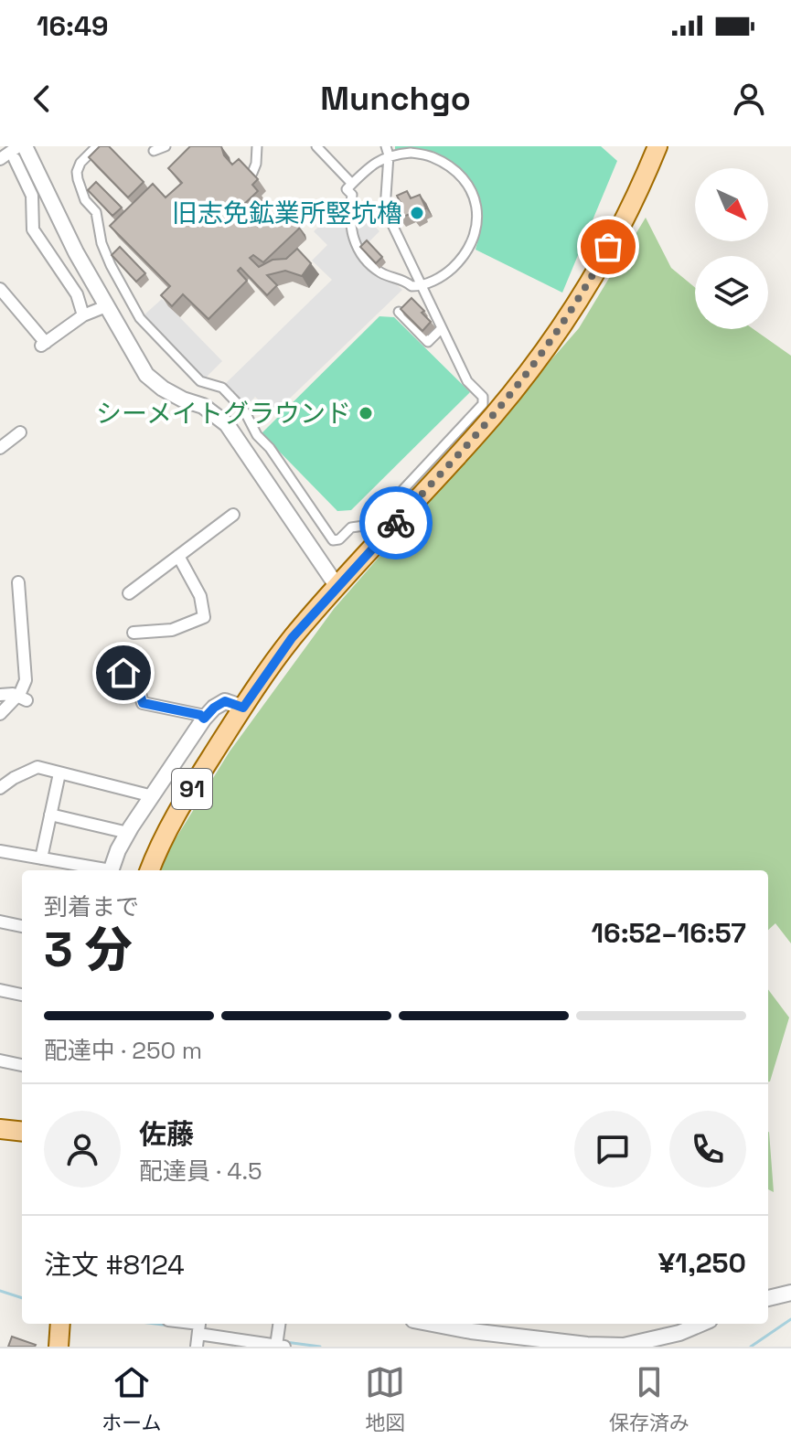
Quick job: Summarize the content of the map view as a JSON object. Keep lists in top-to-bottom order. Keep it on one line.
{"streets":{"main road":["91"]},"places":["旧志免鉱業所竪坑櫓","シーメイトグラウンド"],"north":"bottom right","page":{"status":"16:49","header":"Munchgo","heading":["3 分","到着まで","16:52–16:57"],"panel":["佐藤","配達員 · 4.5","注文 #8124","¥1,250"],"bar":"配達中 · 250 m","tabs":["ホーム","地図","保存済み"]}}
